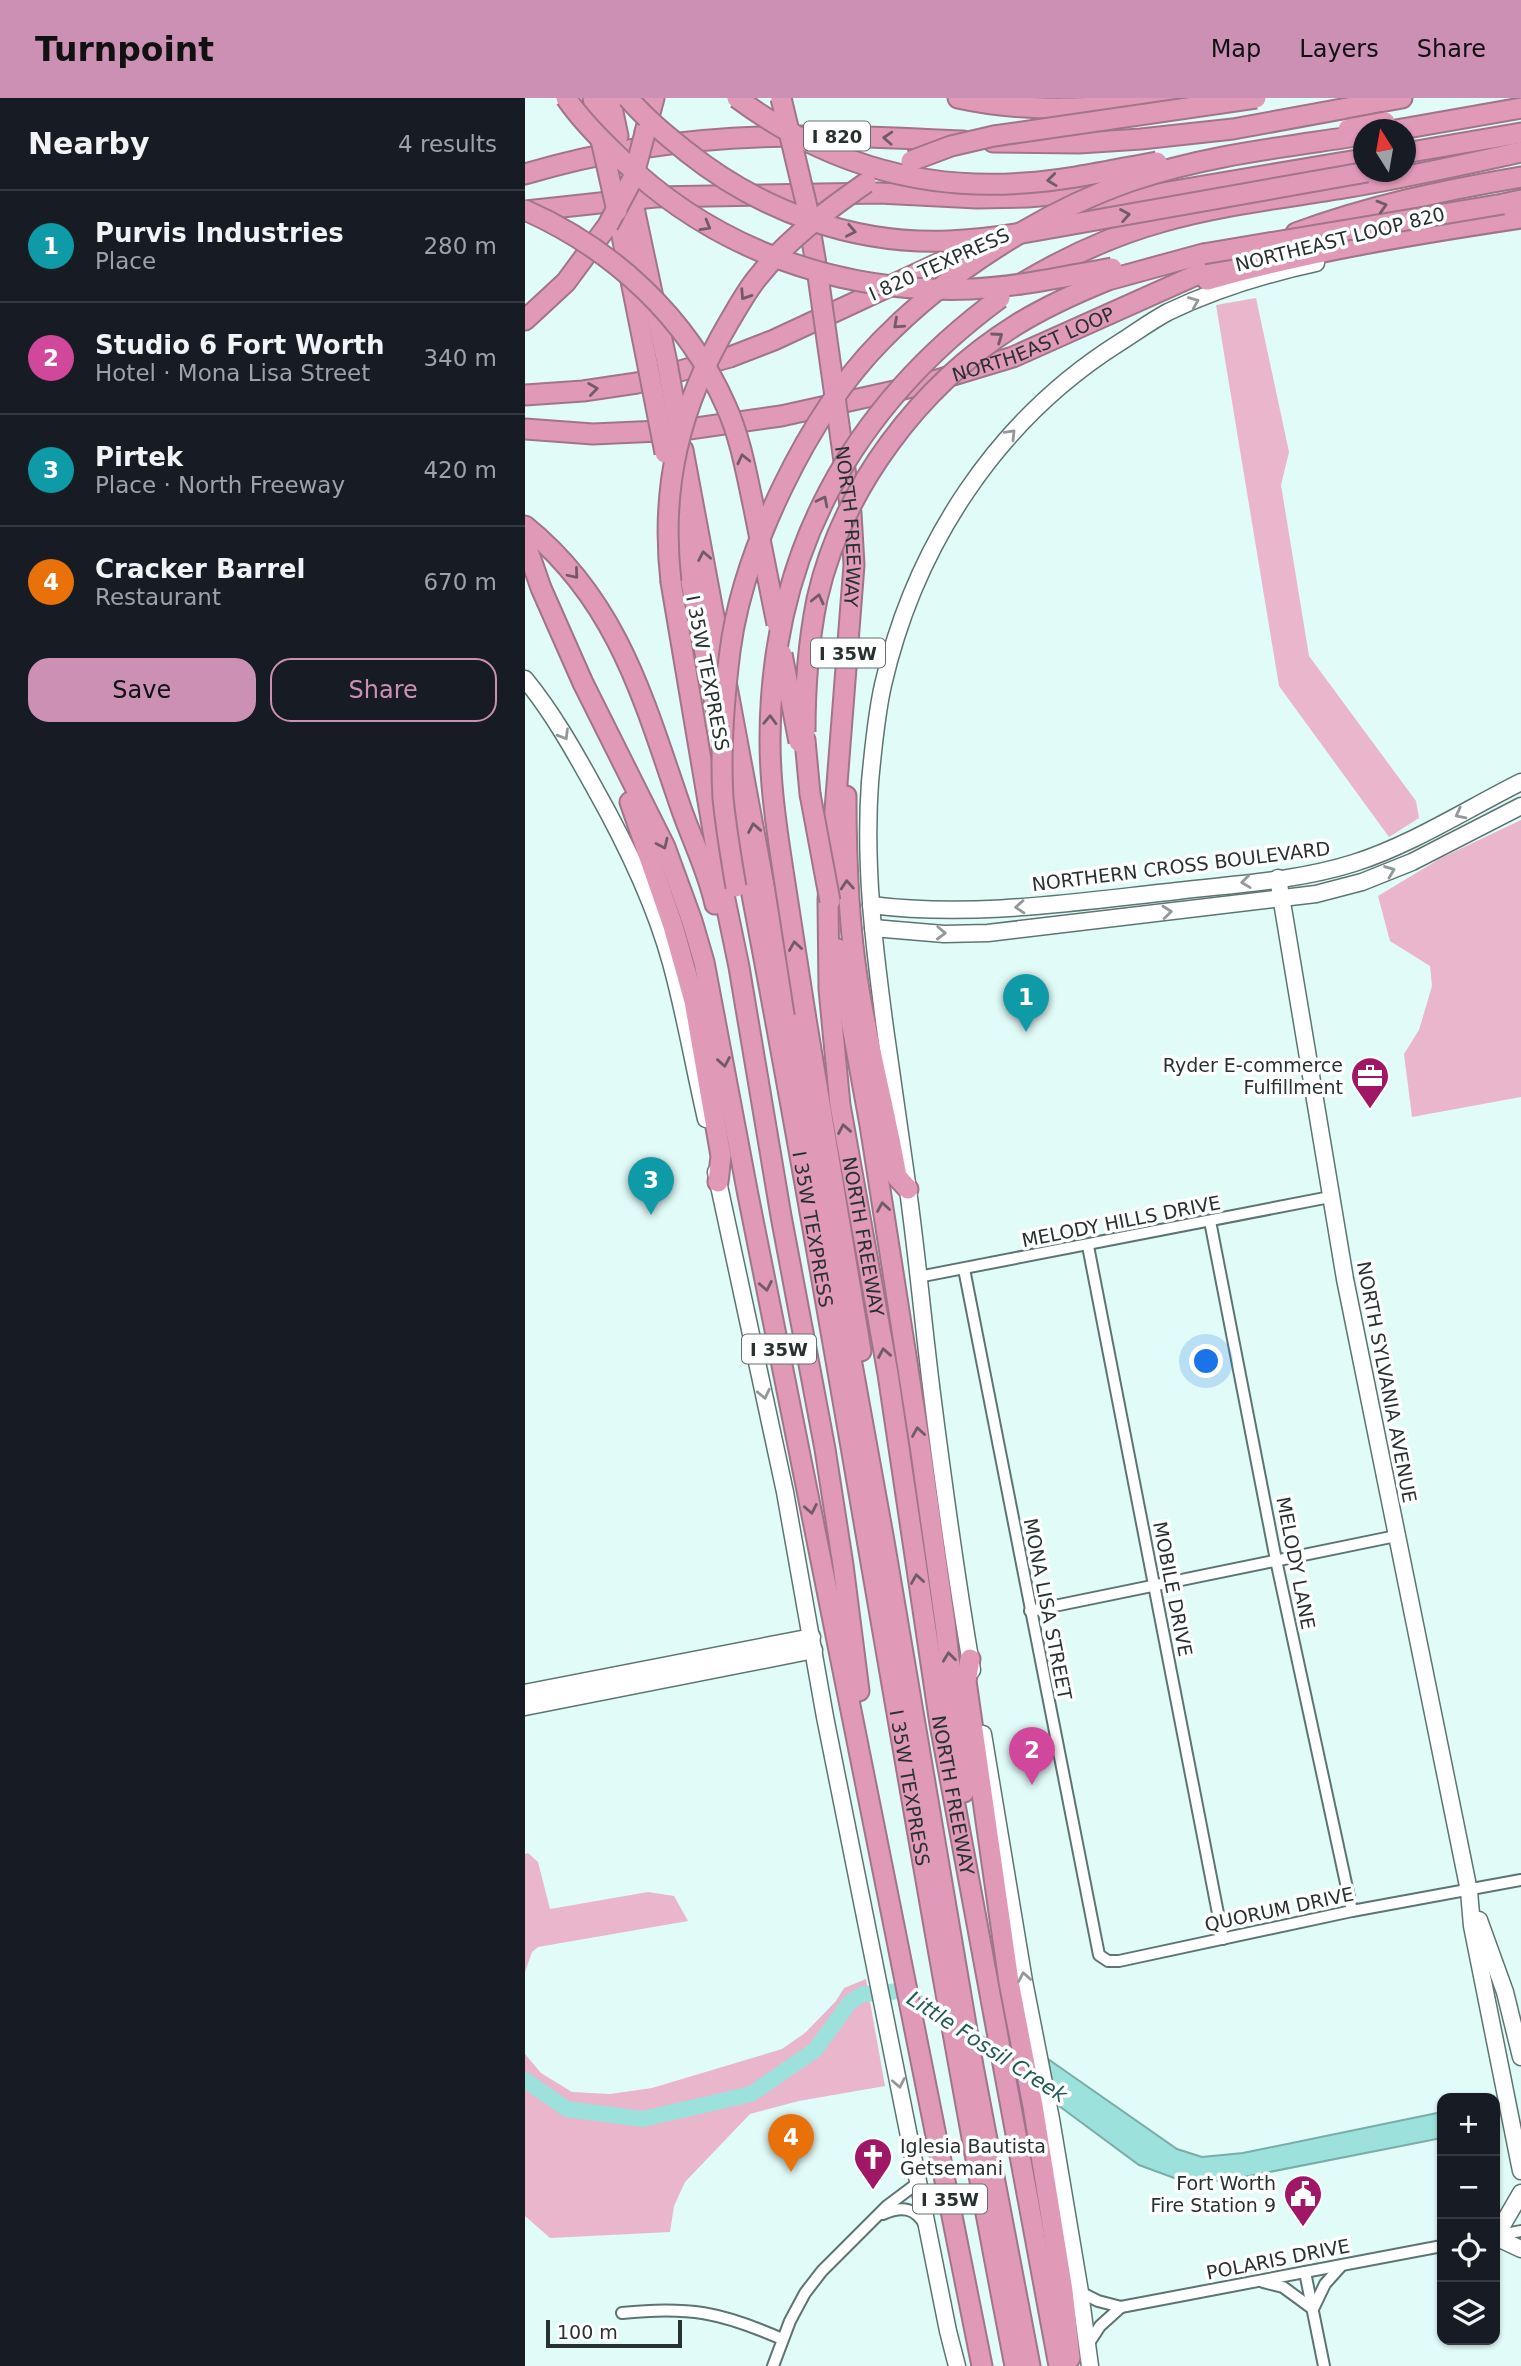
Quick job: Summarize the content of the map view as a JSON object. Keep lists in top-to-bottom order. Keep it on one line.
{"streets":{"highway":["I 820","I 820 TEXPRESS","NORTHEAST LOOP","NORTH FREEWAY","I 35W","I 35W TEXPRESS"],"main road":["NORTHEAST LOOP 820","NORTHERN CROSS BOULEVARD","NORTH SYLVANIA AVENUE"],"street":["MELODY HILLS DRIVE","MELODY LANE","MOBILE DRIVE","MONA LISA STREET","QUORUM DRIVE","POLARIS DRIVE"]},"crossings":[["I 820","I 35W TEXPRESS"],["NORTHEAST LOOP 820","NORTH FREEWAY"],["NORTH FREEWAY","NORTHERN CROSS BOULEVARD"],["NORTH FREEWAY","MELODY HILLS DRIVE"],["NORTH FREEWAY","POLARIS DRIVE"],["NORTHERN CROSS BOULEVARD","NORTH SYLVANIA AVENUE"],["MELODY HILLS DRIVE","NORTH SYLVANIA AVENUE"],["MELODY HILLS DRIVE","MELODY LANE"],["MELODY HILLS DRIVE","MOBILE DRIVE"],["MELODY HILLS DRIVE","MONA LISA STREET"],["NORTH SYLVANIA AVENUE","QUORUM DRIVE"],["MELODY LANE","QUORUM DRIVE"],["MOBILE DRIVE","QUORUM DRIVE"],["MONA LISA STREET","QUORUM DRIVE"]],"one_way":["NORTHEAST LOOP 820"],"water":["Little Fossil Creek"],"places":{"office":["Ryder E-commerce Fulfillment"],"church":["Iglesia Bautista Getsemani"],"public building":["Fort Worth Fire Station 9"]},"scale_bar":"100 m","north":"top","page":{"header":"Turnpoint","nav":["Map","Layers","Share"],"heading":["Nearby","4 results"],"list":[{"mark":"1","name":"Purvis Industries","note":"Place","value":"280 m"},{"mark":"2","name":"Studio 6 Fort Worth","note":"Hotel · Mona Lisa Street","value":"340 m"},{"mark":"3","name":"Pirtek","note":"Place · North Freeway","value":"420 m"},{"mark":"4","name":"Cracker Barrel","note":"Restaurant","value":"670 m"}],"buttons":["Save","Share"],"pins":["1","3","2","4"],"map_buttons":["+","−"],"scale":"100 m"}}
